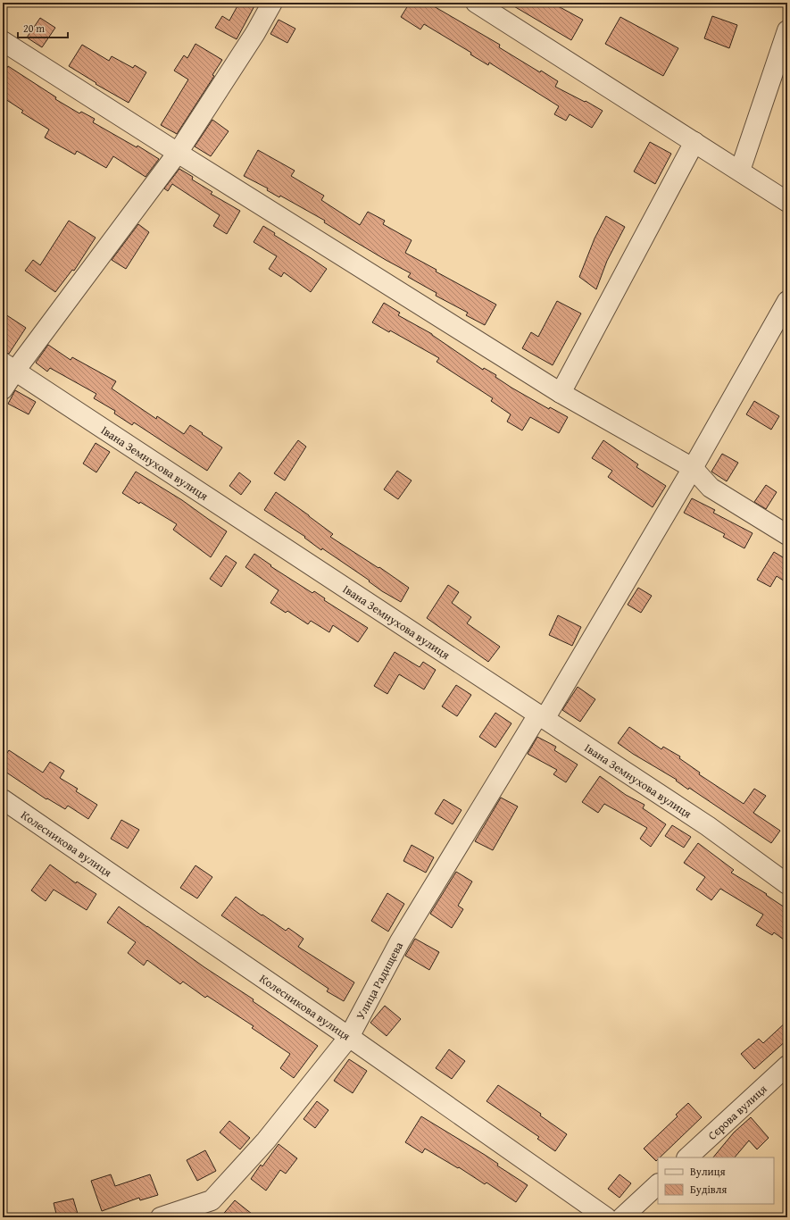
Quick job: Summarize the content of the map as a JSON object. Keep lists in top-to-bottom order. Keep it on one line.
{"streets":{"street":["Івана Земнухова вулиця","Колесникова вулиця","Улица Радищева","Сєрова вулиця"]},"crossings":[["Івана Земнухова вулиця","Улица Радищева"],["Колесникова вулиця","Улица Радищева"]],"legend":["Вулиця","Будівля"],"scale_bar":"20 m"}
